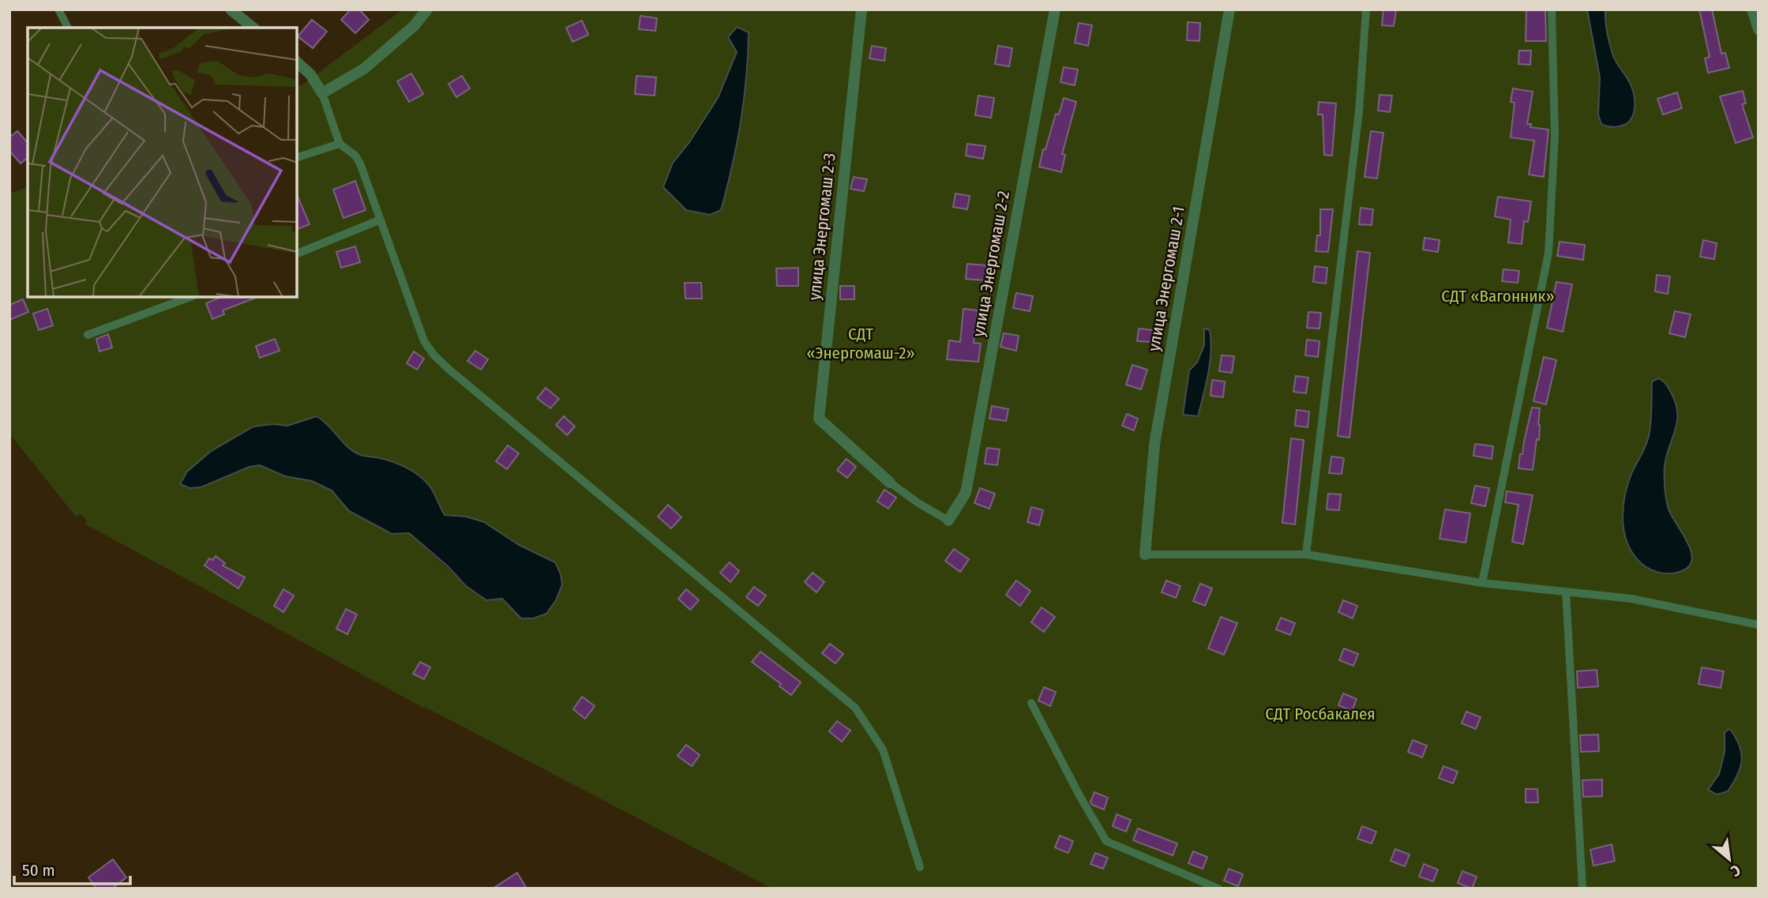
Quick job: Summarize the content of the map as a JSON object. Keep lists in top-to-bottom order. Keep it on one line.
{"streets":{"street":["улица Энергомаш 2-3","улица Энергомаш 2-2","улица Энергомаш 2-1"]},"parks":["СДТ «Вагонник»","СДТ «Энергомаш-2»","СДТ Росбакалея"],"scale_bar":"50 m","north":"bottom right"}
